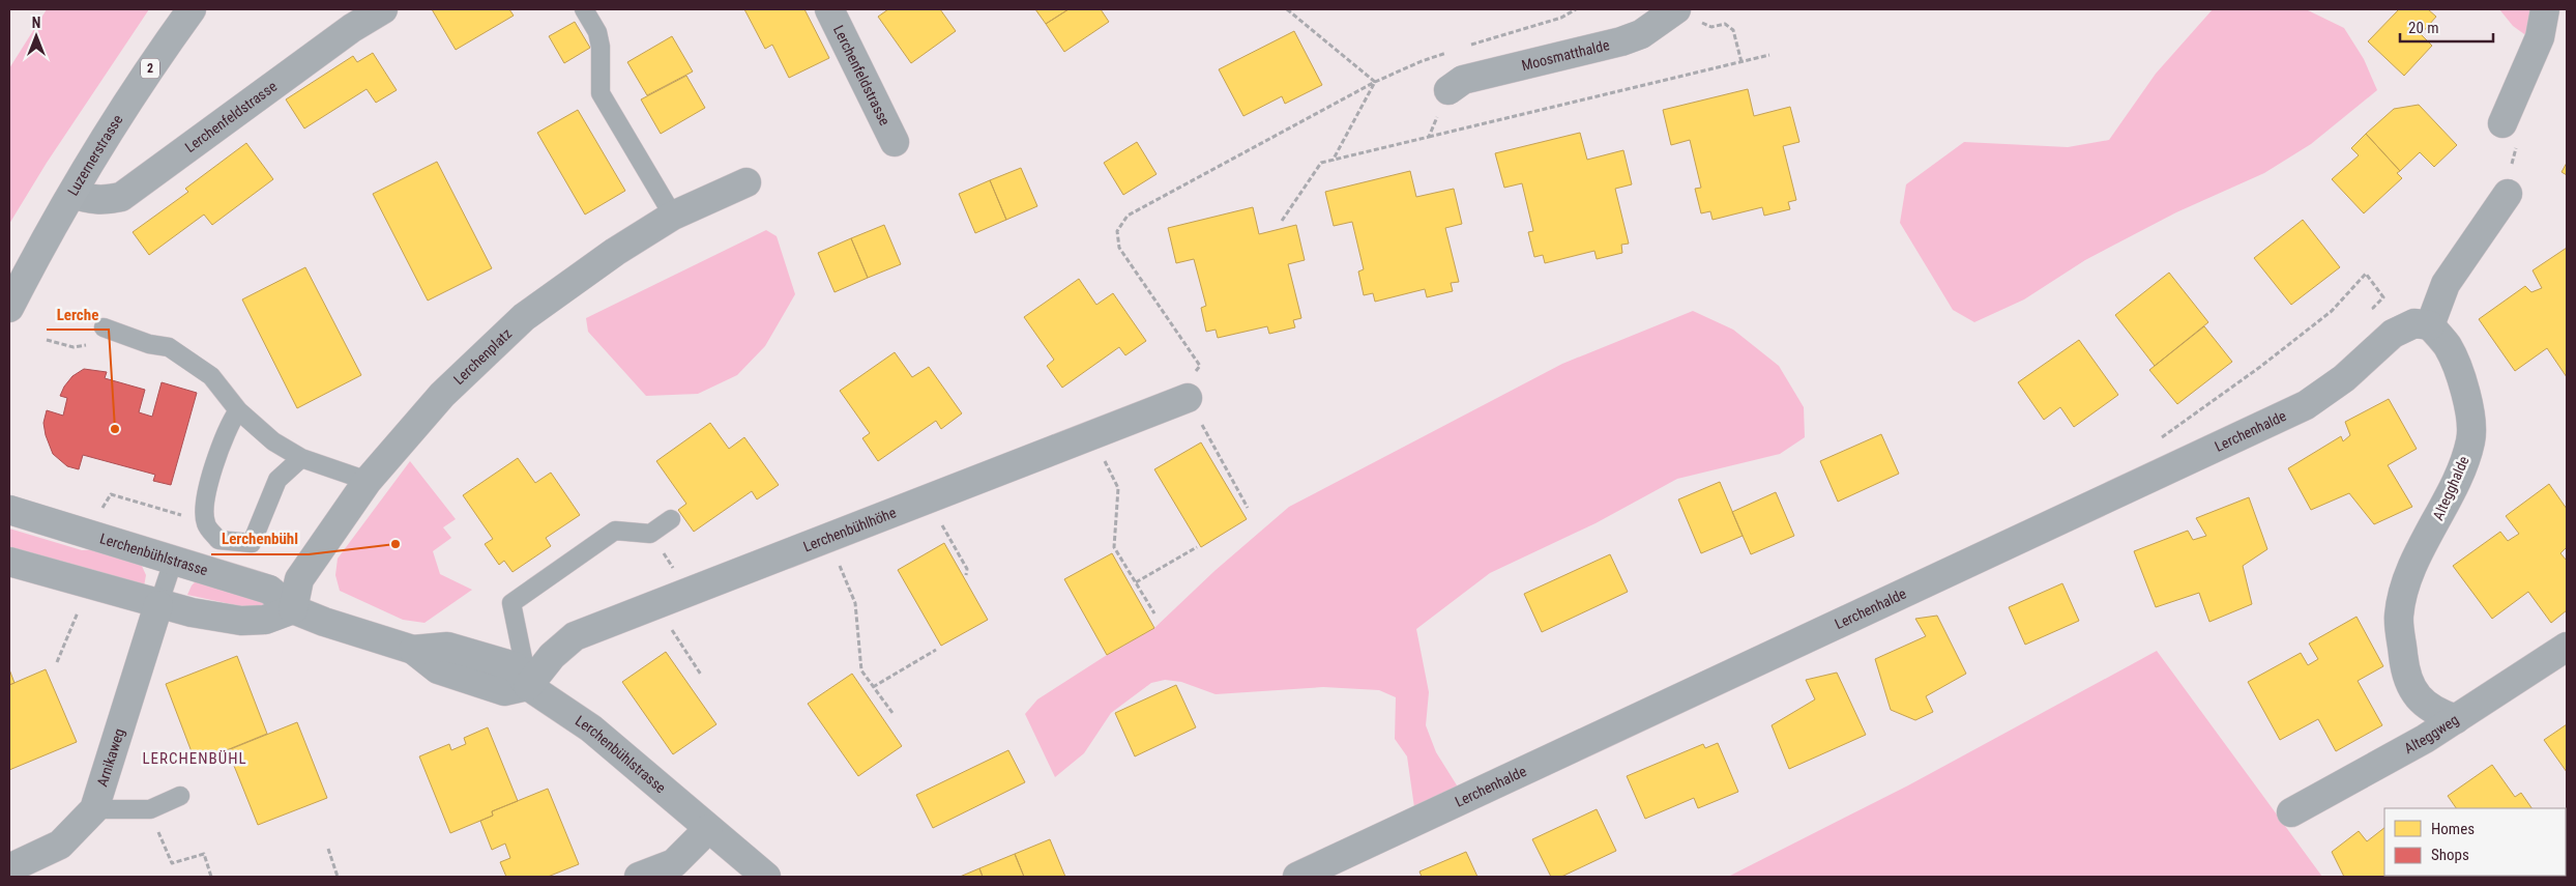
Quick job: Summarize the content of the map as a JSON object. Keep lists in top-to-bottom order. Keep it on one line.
{"streets":{"main road":["2","Luzernerstrasse"],"street":["Moosmatthalde","Lerchenfeldstrasse","Lerchenplatz","Lerchenhalde","Altegghalde","Lerchenbühlhöhe","Lerchenbühlstrasse","Alteggweg","Arnikaweg"]},"crossings":[["Lerchenfeldstrasse","Luzernerstrasse"],["Lerchenplatz","Lerchenbühlstrasse"],["Lerchenhalde","Altegghalde"],["Altegghalde","Alteggweg"],["Lerchenbühlhöhe","Lerchenbühlstrasse"]],"districts":["LERCHENBÜHL"],"places":["Lerche","Lerchenbühl"],"legend":["Homes","Shops"],"scale_bar":"20 m","north":"top"}
